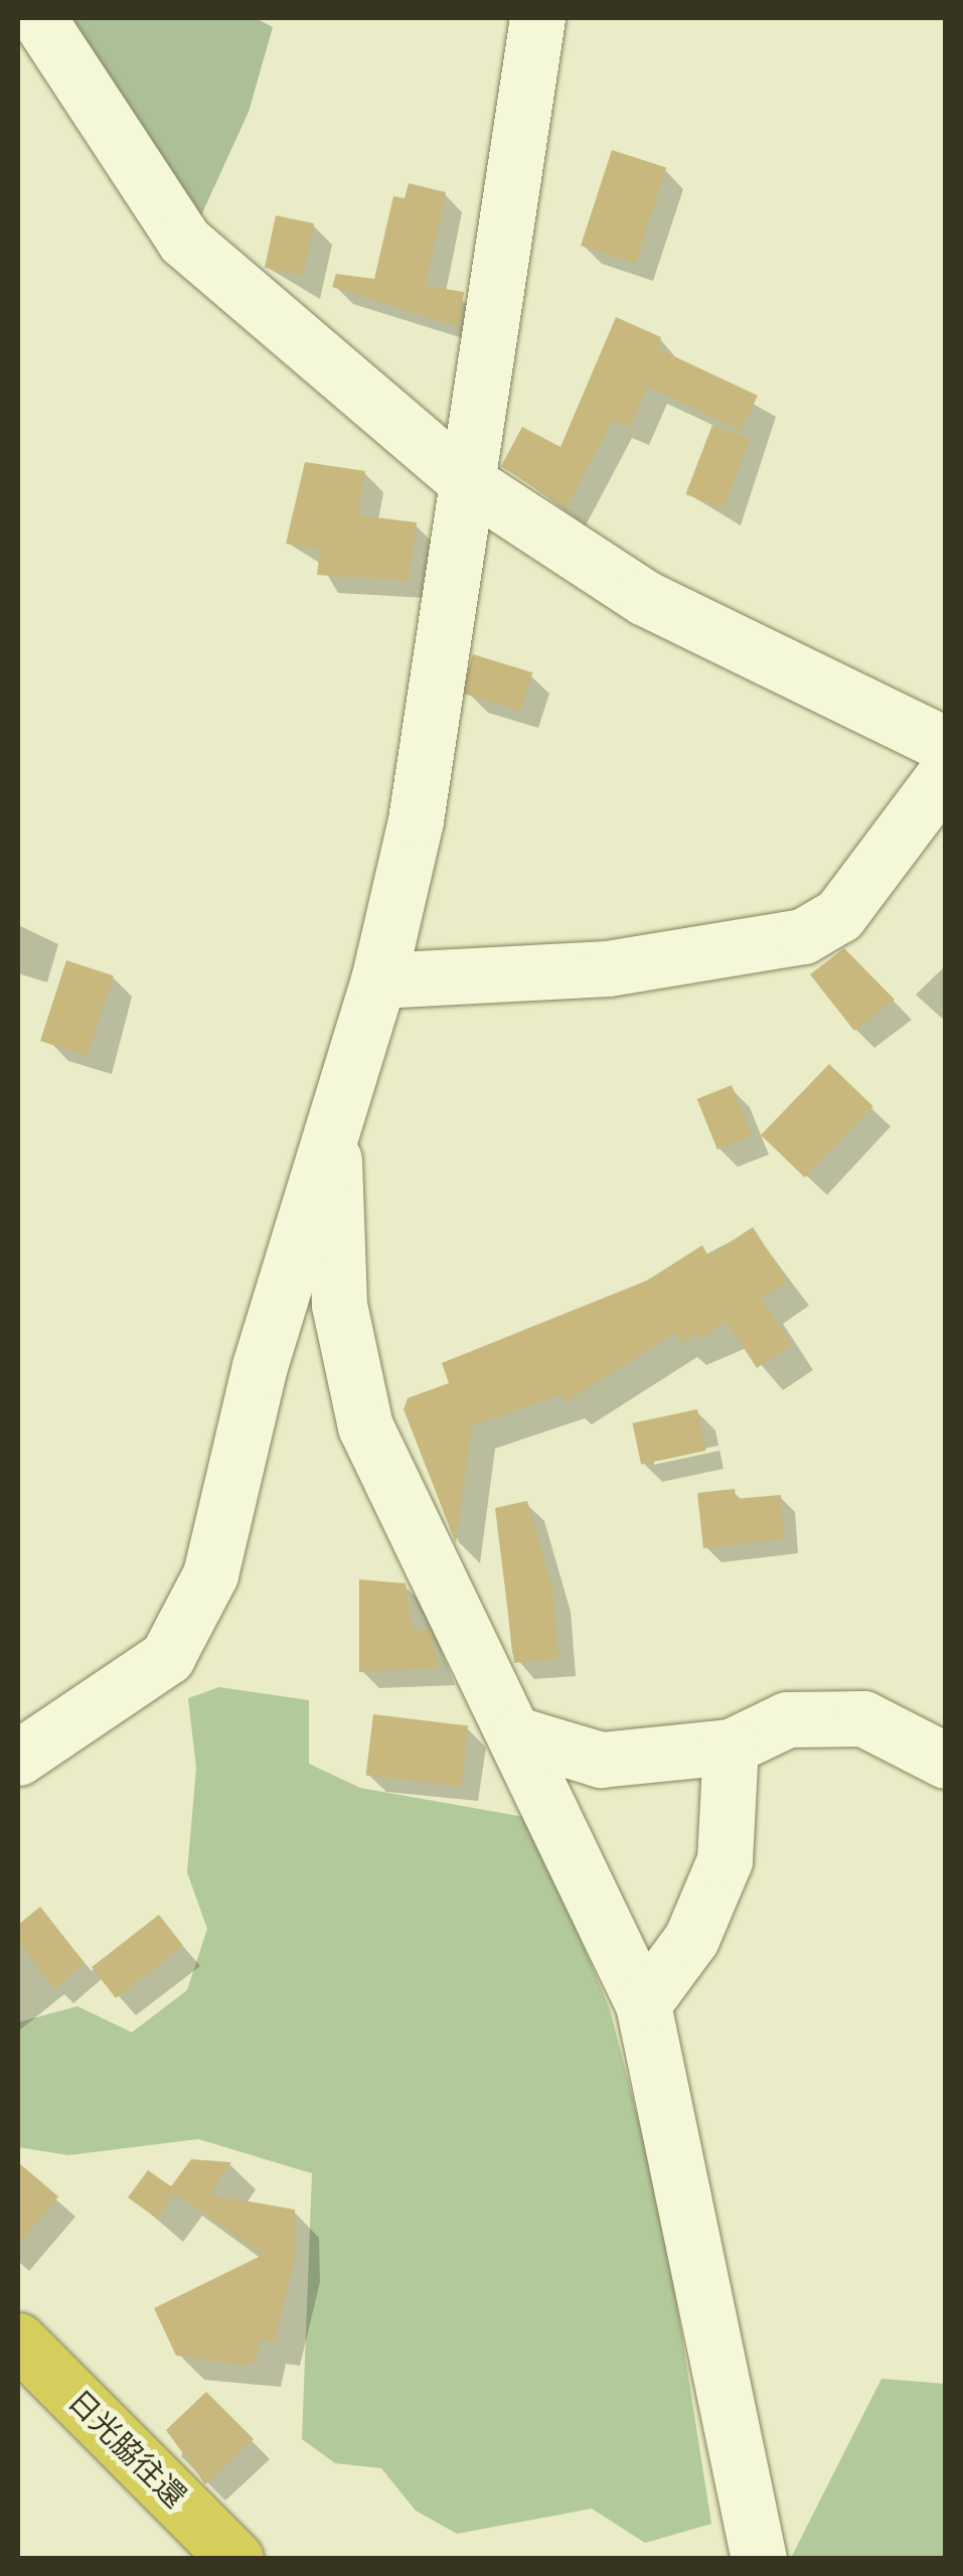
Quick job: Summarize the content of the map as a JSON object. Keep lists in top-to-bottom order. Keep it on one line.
{"streets":{"highway":["日光脇往還"]}}
